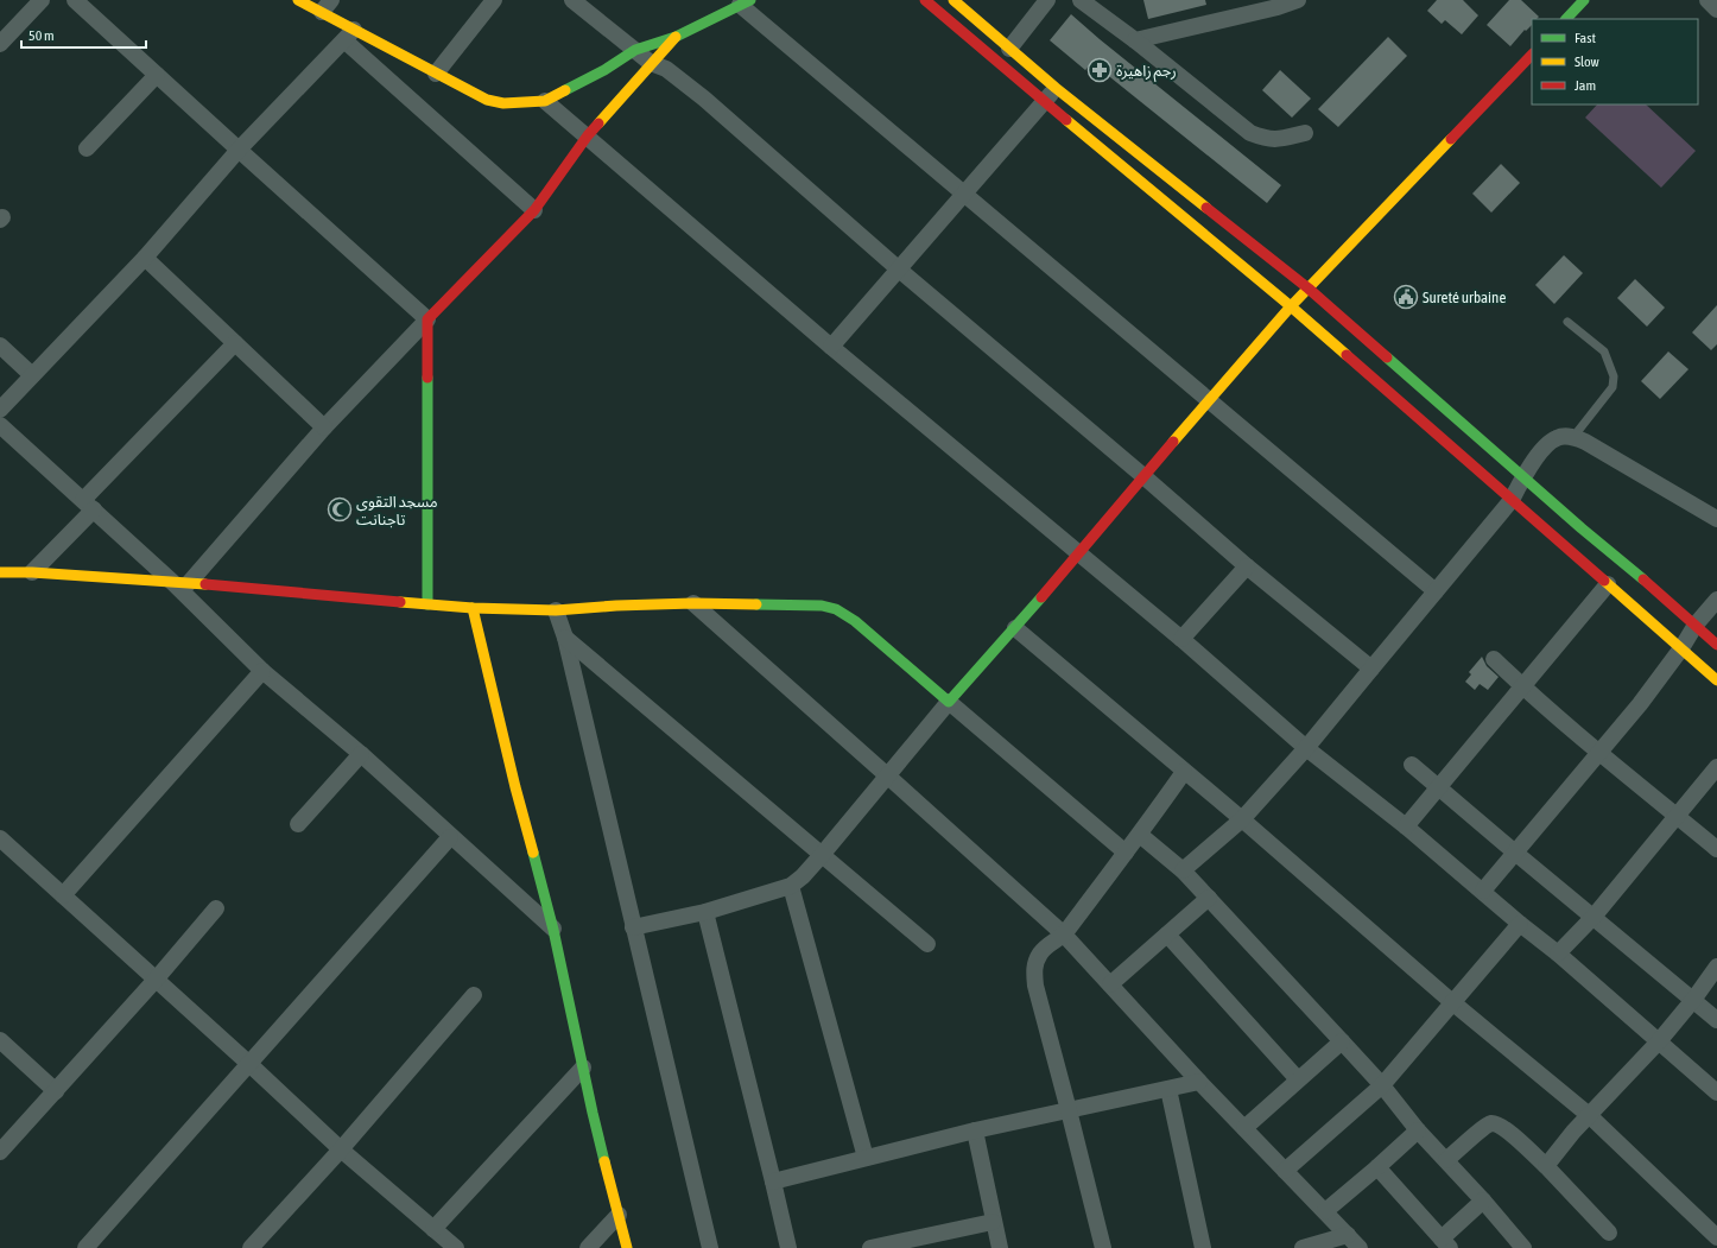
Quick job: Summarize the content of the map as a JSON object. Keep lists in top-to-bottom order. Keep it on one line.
{"places":{"pharmacy":["رجم زاهيرة"],"public building":["Sureté urbaine"],"mosque":["مسجد التقوى تاجنانت"]},"legend":["Fast","Slow","Jam"],"scale_bar":"50 m"}
